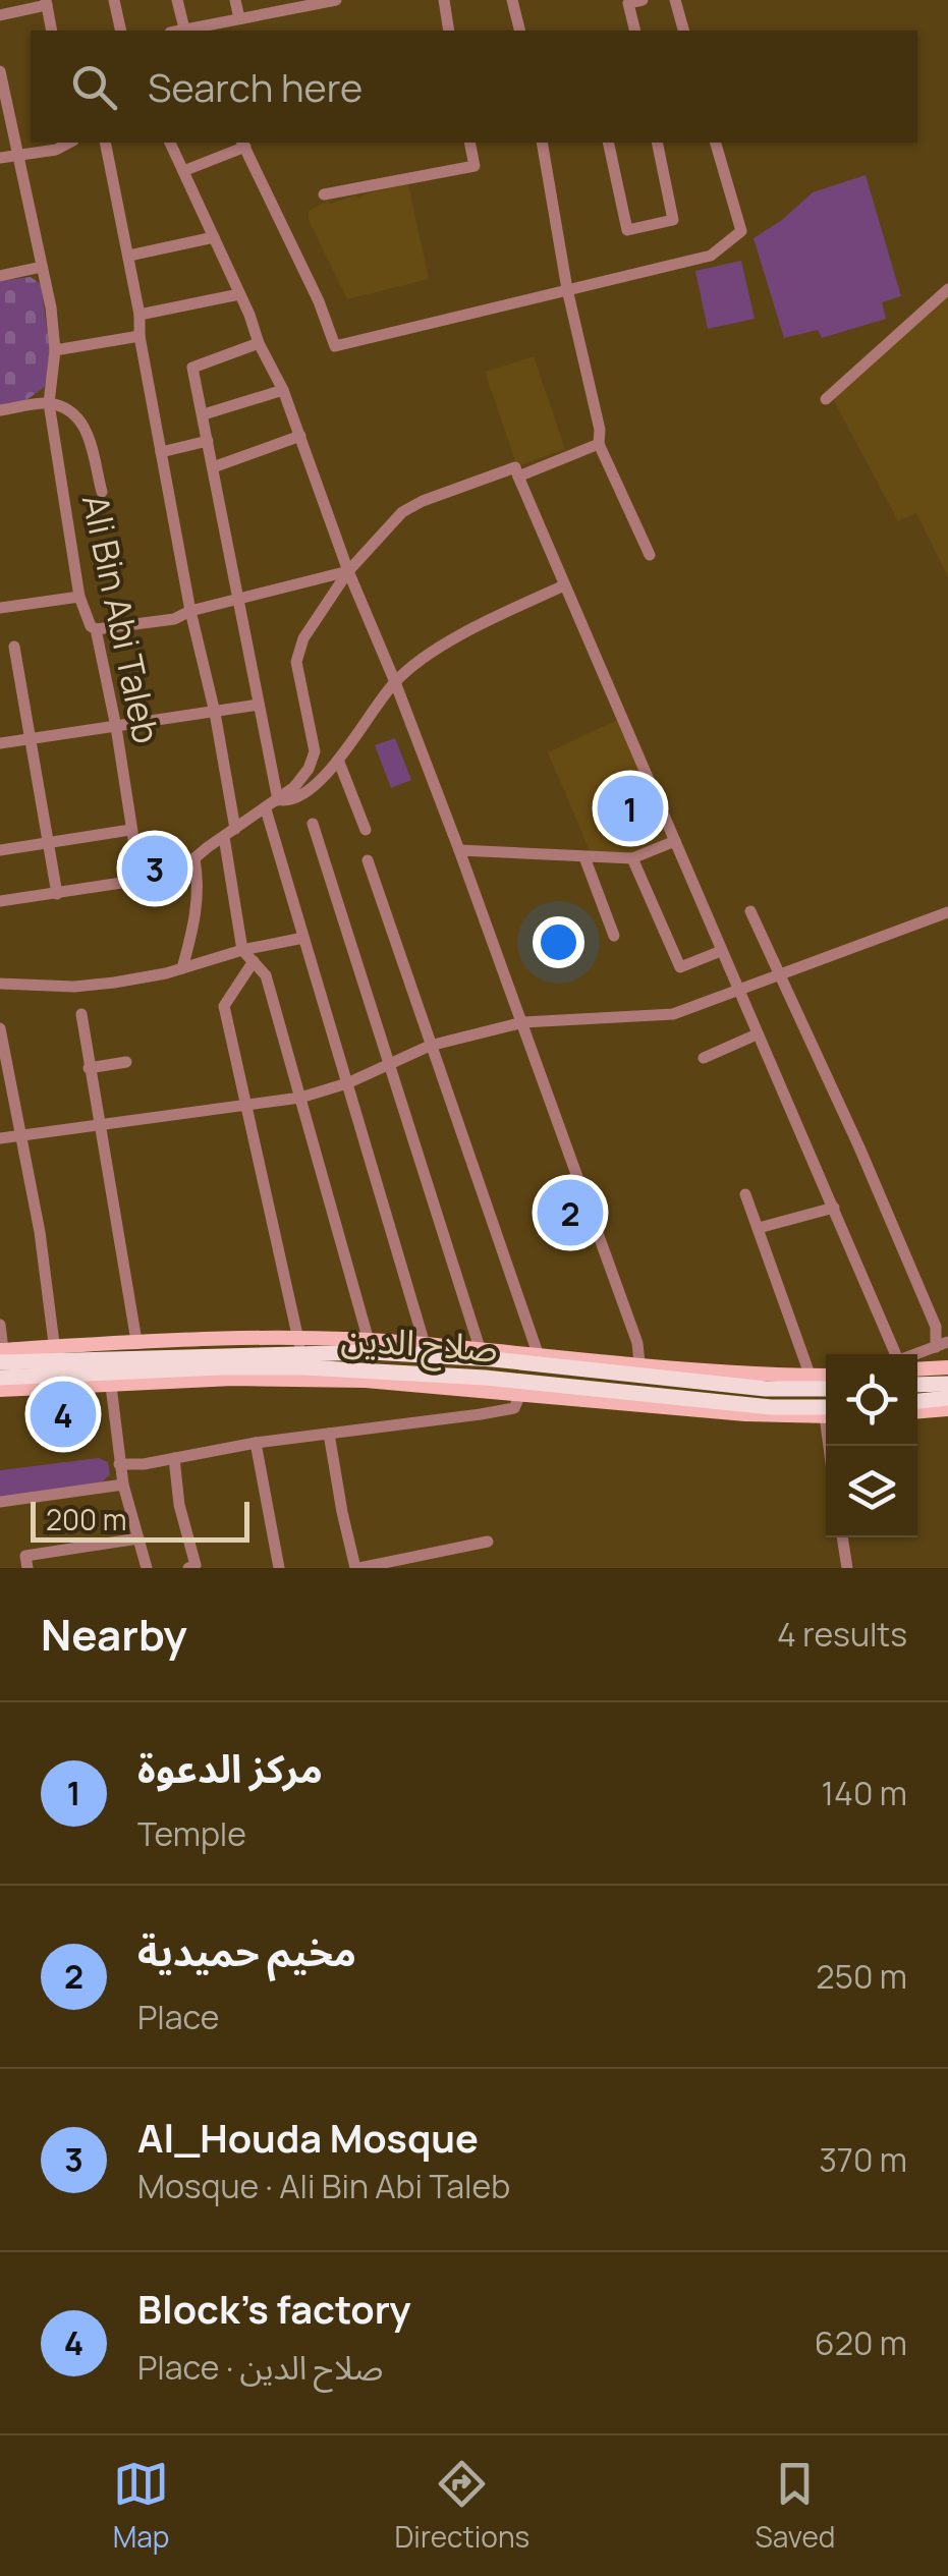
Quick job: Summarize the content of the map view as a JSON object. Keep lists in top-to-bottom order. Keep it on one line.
{"streets":{"highway":["صلاح الدين"],"street":["Ali Bin Abi Taleb"]},"scale_bar":"200 m","page":{"search":"Search here","pins":["1","3","2","4"],"scale":"200 m","heading":["Nearby","4 results"],"list":[{"mark":"1","name":"مركز الدعوة","note":"Temple","value":"140 m"},{"mark":"2","name":"مخيم حميدية","note":"Place","value":"250 m"},{"mark":"3","name":"Al_Houda Mosque","note":"Mosque · Ali Bin Abi Taleb","value":"370 m"},{"mark":"4","name":"Block's factory","note":"Place · صلاح الدين","value":"620 m"}],"nav":["Map","Directions","Saved"]}}
